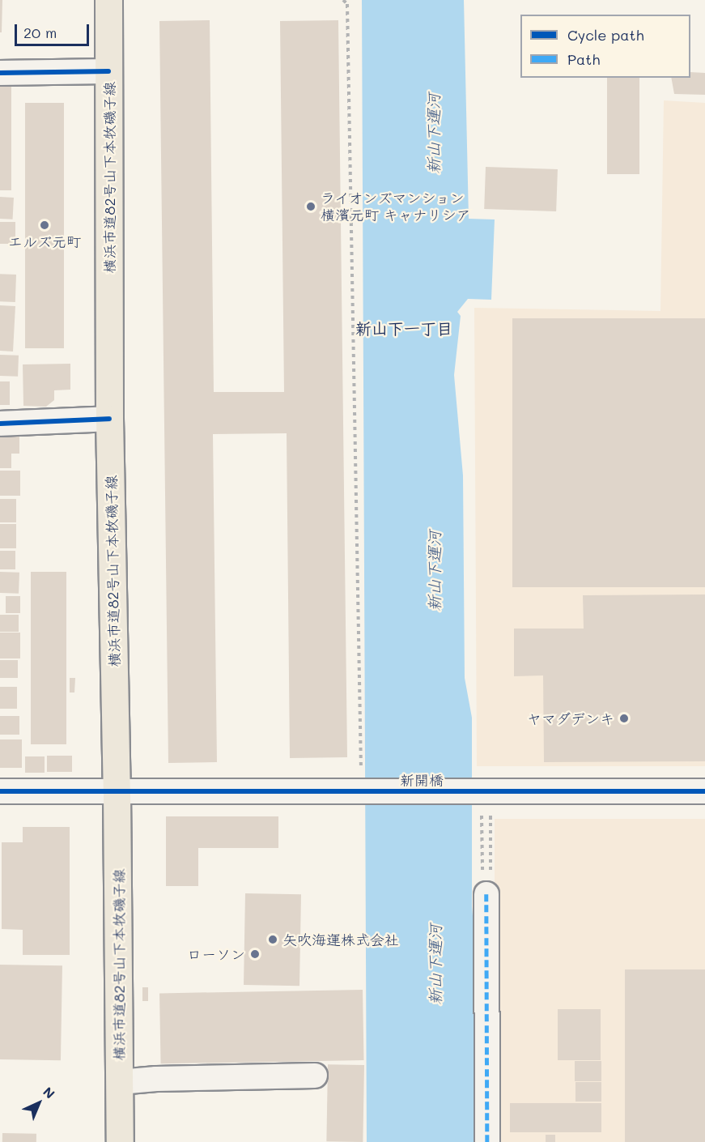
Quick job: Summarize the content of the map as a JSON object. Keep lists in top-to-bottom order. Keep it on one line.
{"streets":{"main road":["横浜市道82号山下本牧磯子線"],"street":["新開橋"]},"crossings":[["横浜市道82号山下本牧磯子線","新開橋"]],"districts":["新山下一丁目"],"water":["新山下運河"],"places":["ライオンズマンション 横濱元町 キャナリシア","エルズ元町","ヤマダデンキ","矢吹海運株式会社","ローソン"],"legend":["Cycle path","Path"],"scale_bar":"20 m","north":"top right"}
